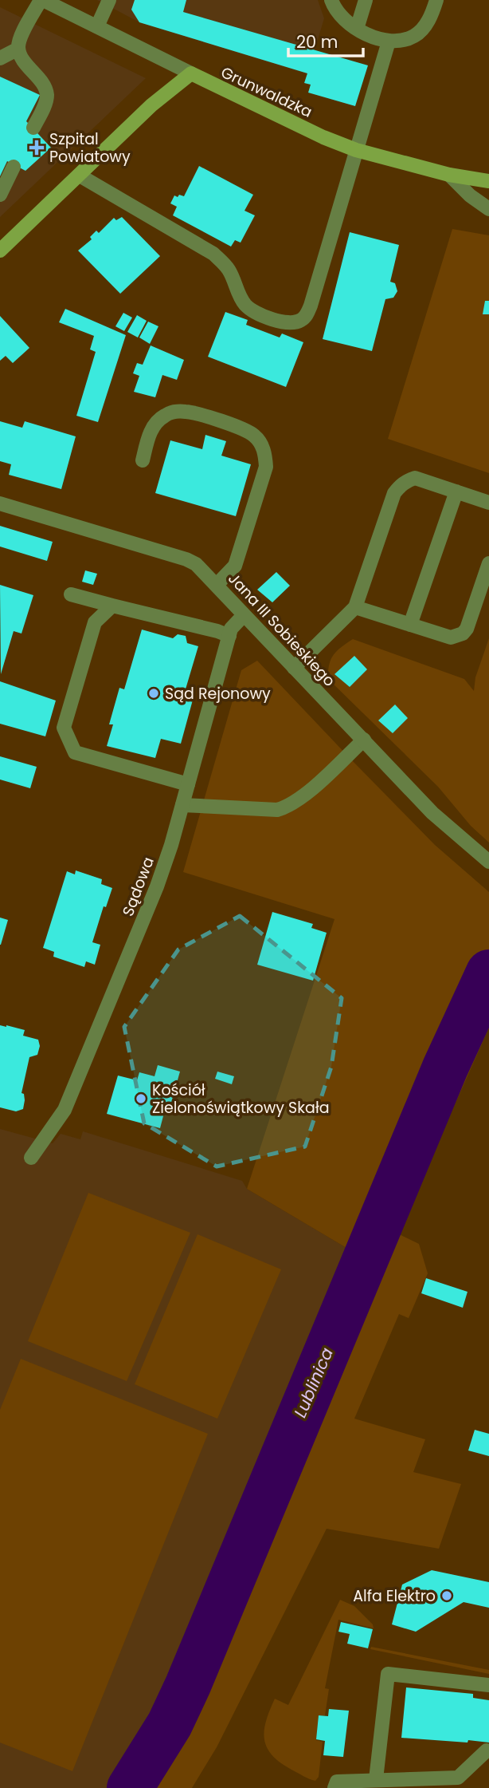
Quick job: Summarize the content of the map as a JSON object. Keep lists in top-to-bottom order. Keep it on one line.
{"streets":{"street":["Grunwaldzka","Jana III Sobieskiego","Sądowa"]},"crossings":[["Jana III Sobieskiego","Sądowa"]],"water":["Lublinica"],"places":{"health":["Szpital Powiatowy"],"other":["Sąd Rejonowy","Kościół Zielonoświątkowy Skała","Alfa Elektro"]},"scale_bar":"20 m"}
